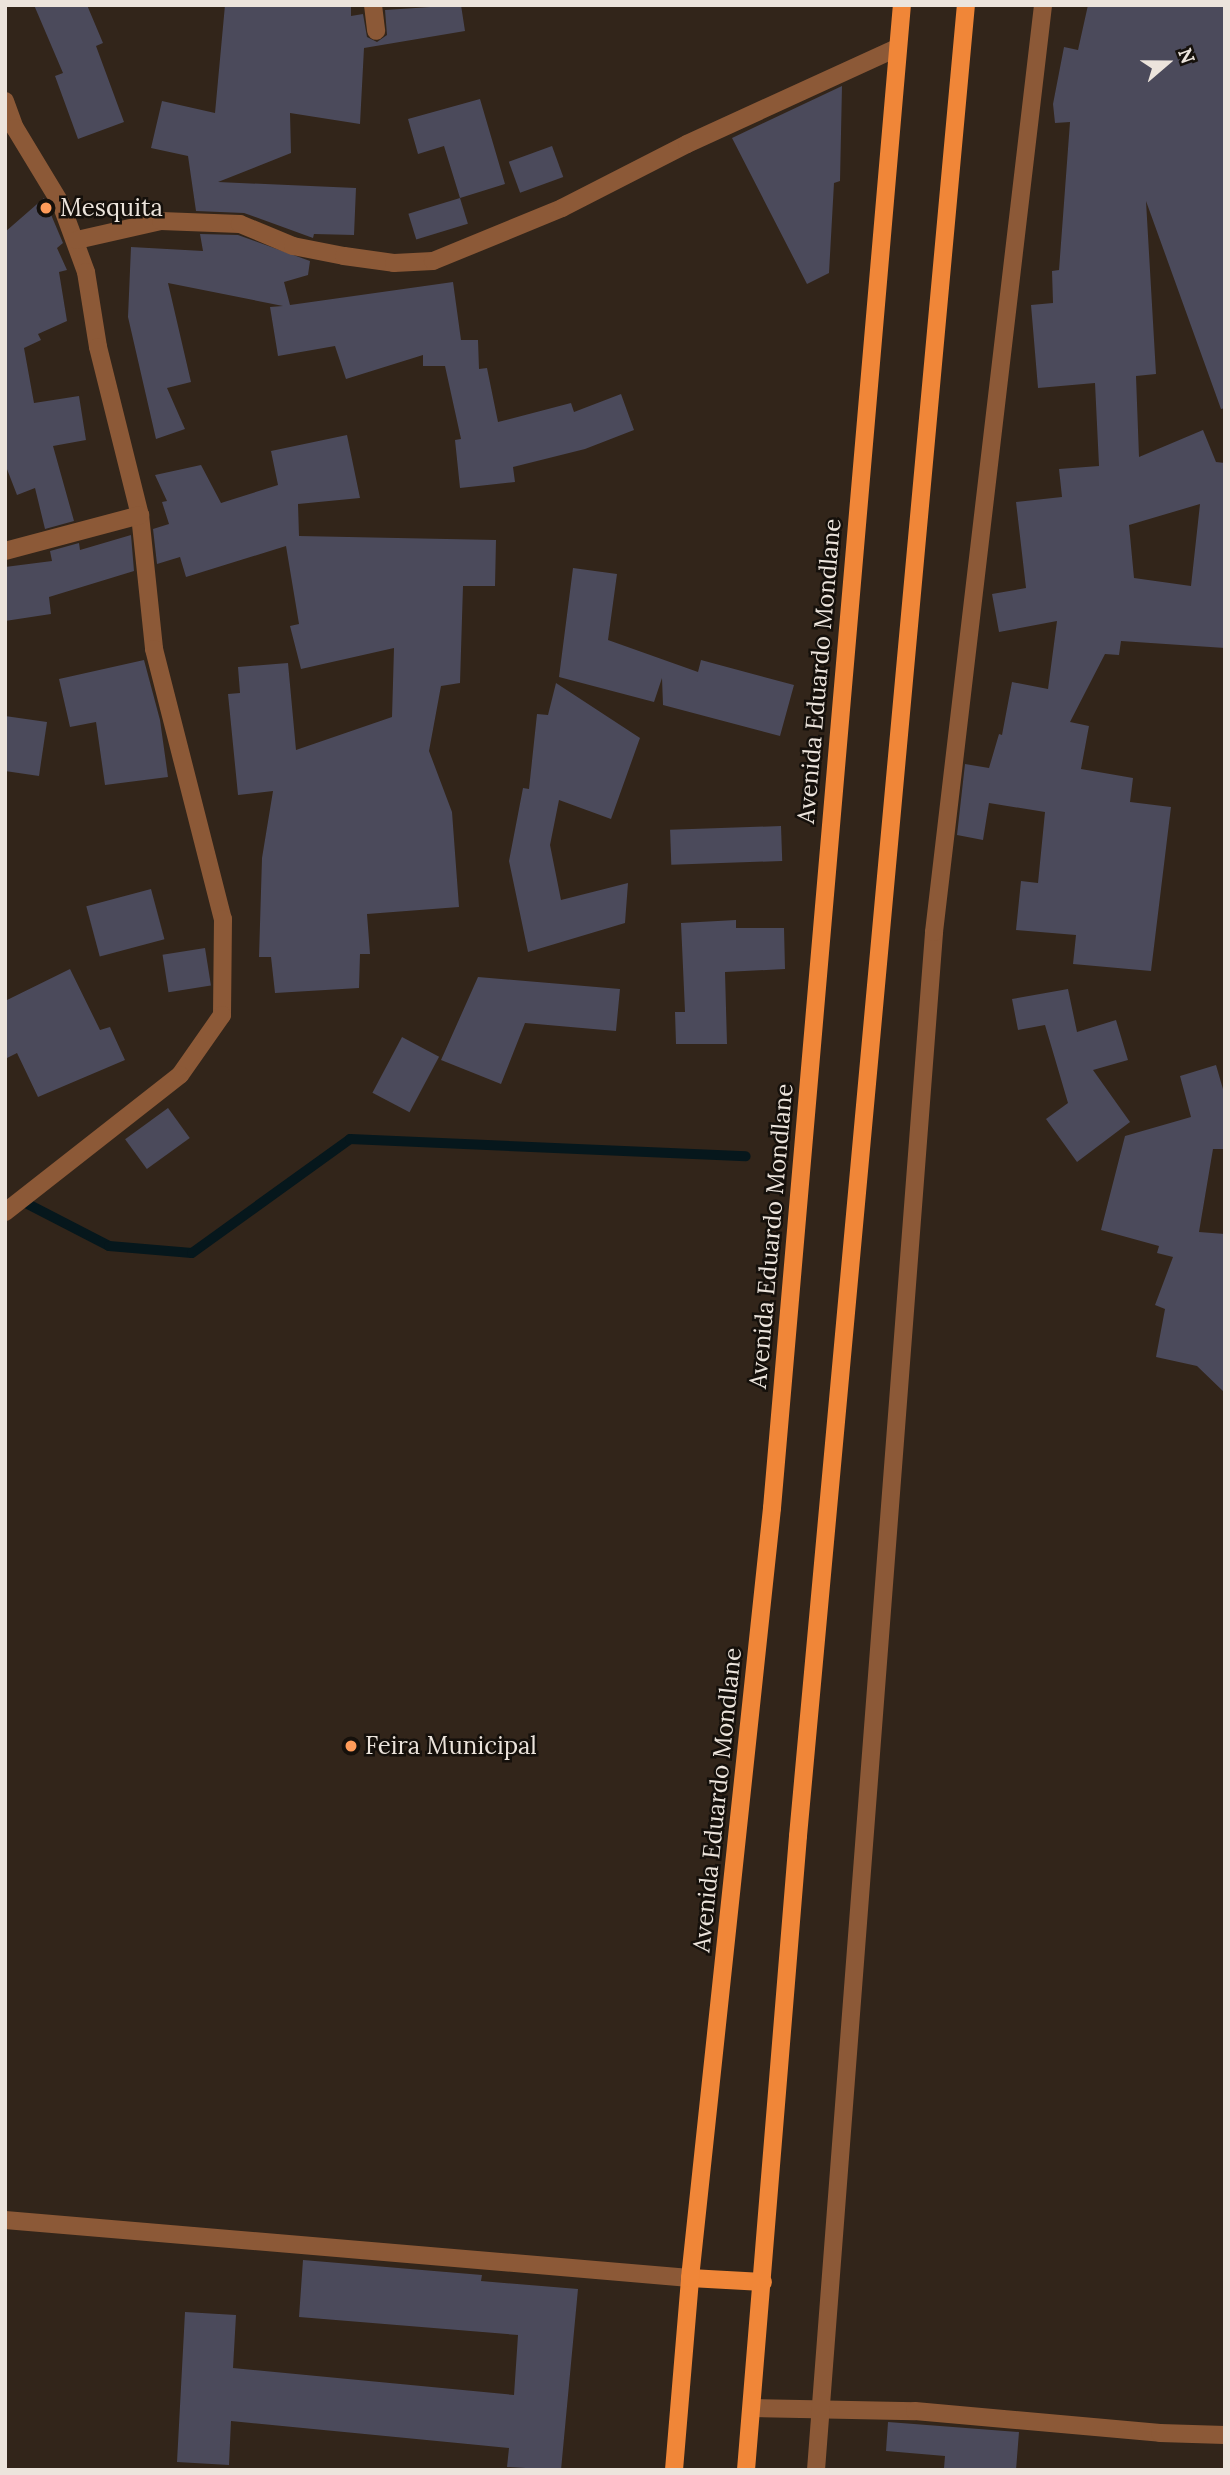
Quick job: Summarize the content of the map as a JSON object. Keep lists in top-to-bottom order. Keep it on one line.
{"streets":{"main road":["Avenida Eduardo Mondlane"]},"places":["Mesquita","Feira Municipal"],"north":"right"}
